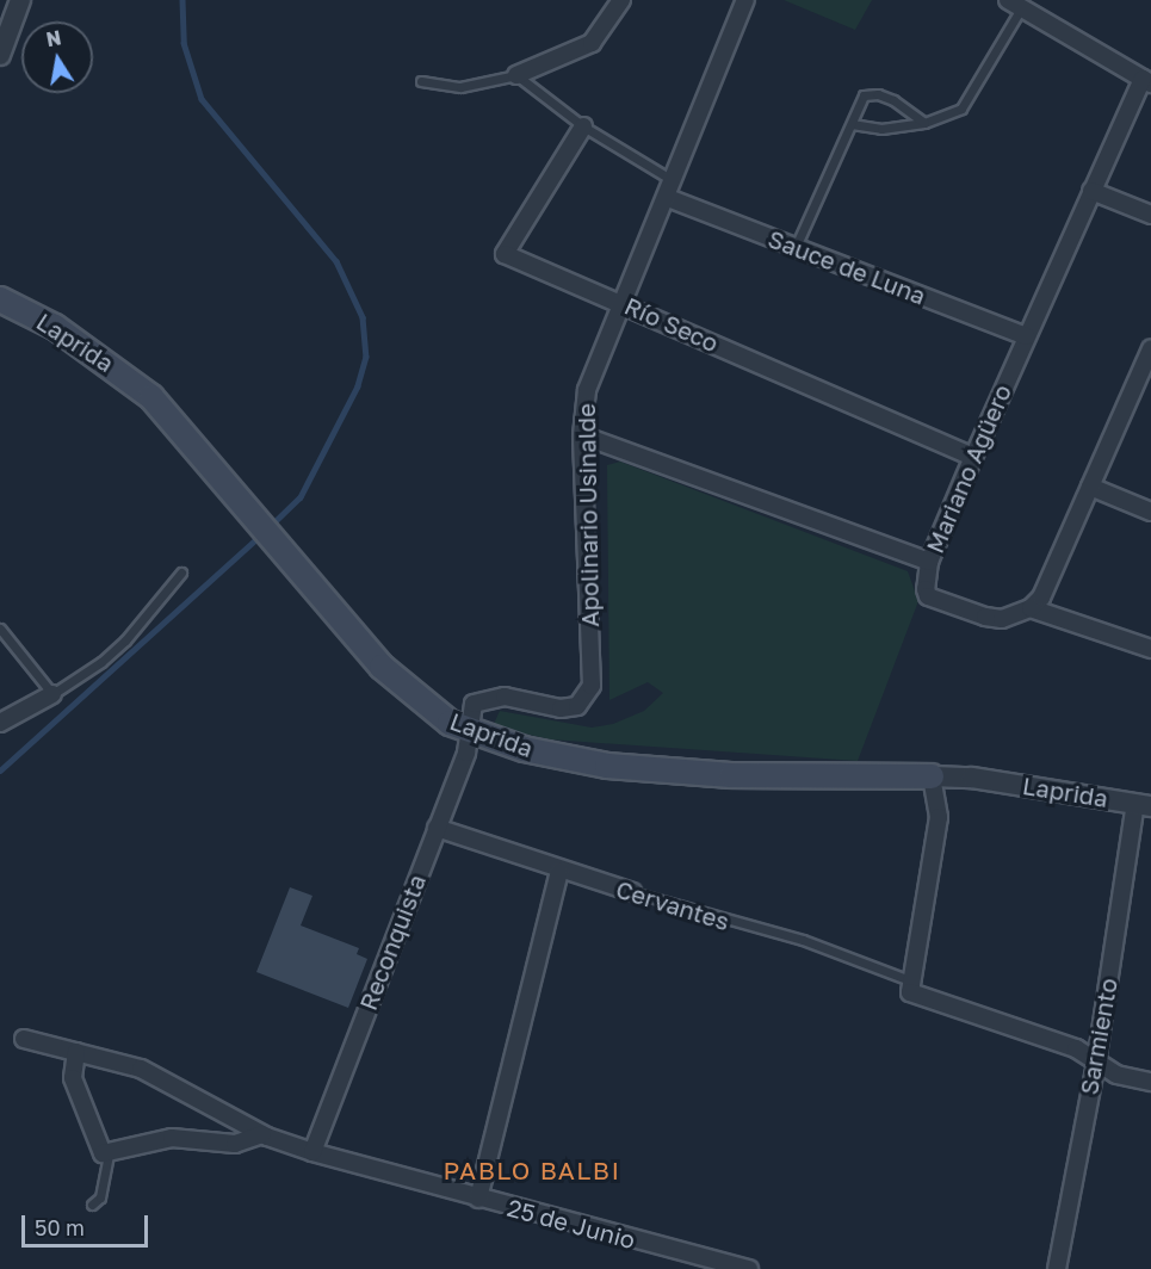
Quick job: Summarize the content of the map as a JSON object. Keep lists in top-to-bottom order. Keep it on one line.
{"streets":{"main road":["Laprida"],"street":["Sauce de Luna","Río Seco","Mariano Agüero","Apolinario Usinalde","Cervantes","Reconquista","Sarmiento","25 de Junio"]},"crossings":[["Sauce de Luna","Mariano Agüero"],["Sauce de Luna","Apolinario Usinalde"],["Río Seco","Mariano Agüero"],["Río Seco","Apolinario Usinalde"],["Laprida","Apolinario Usinalde"],["Laprida","Reconquista"],["Laprida","Sarmiento"],["Mariano Agüero","Apolinario Usinalde"],["Apolinario Usinalde","Reconquista"],["Cervantes","Reconquista"],["Cervantes","Sarmiento"],["Reconquista","25 de Junio"]],"districts":["PABLO BALBI"],"scale_bar":"50 m","north":"top"}
